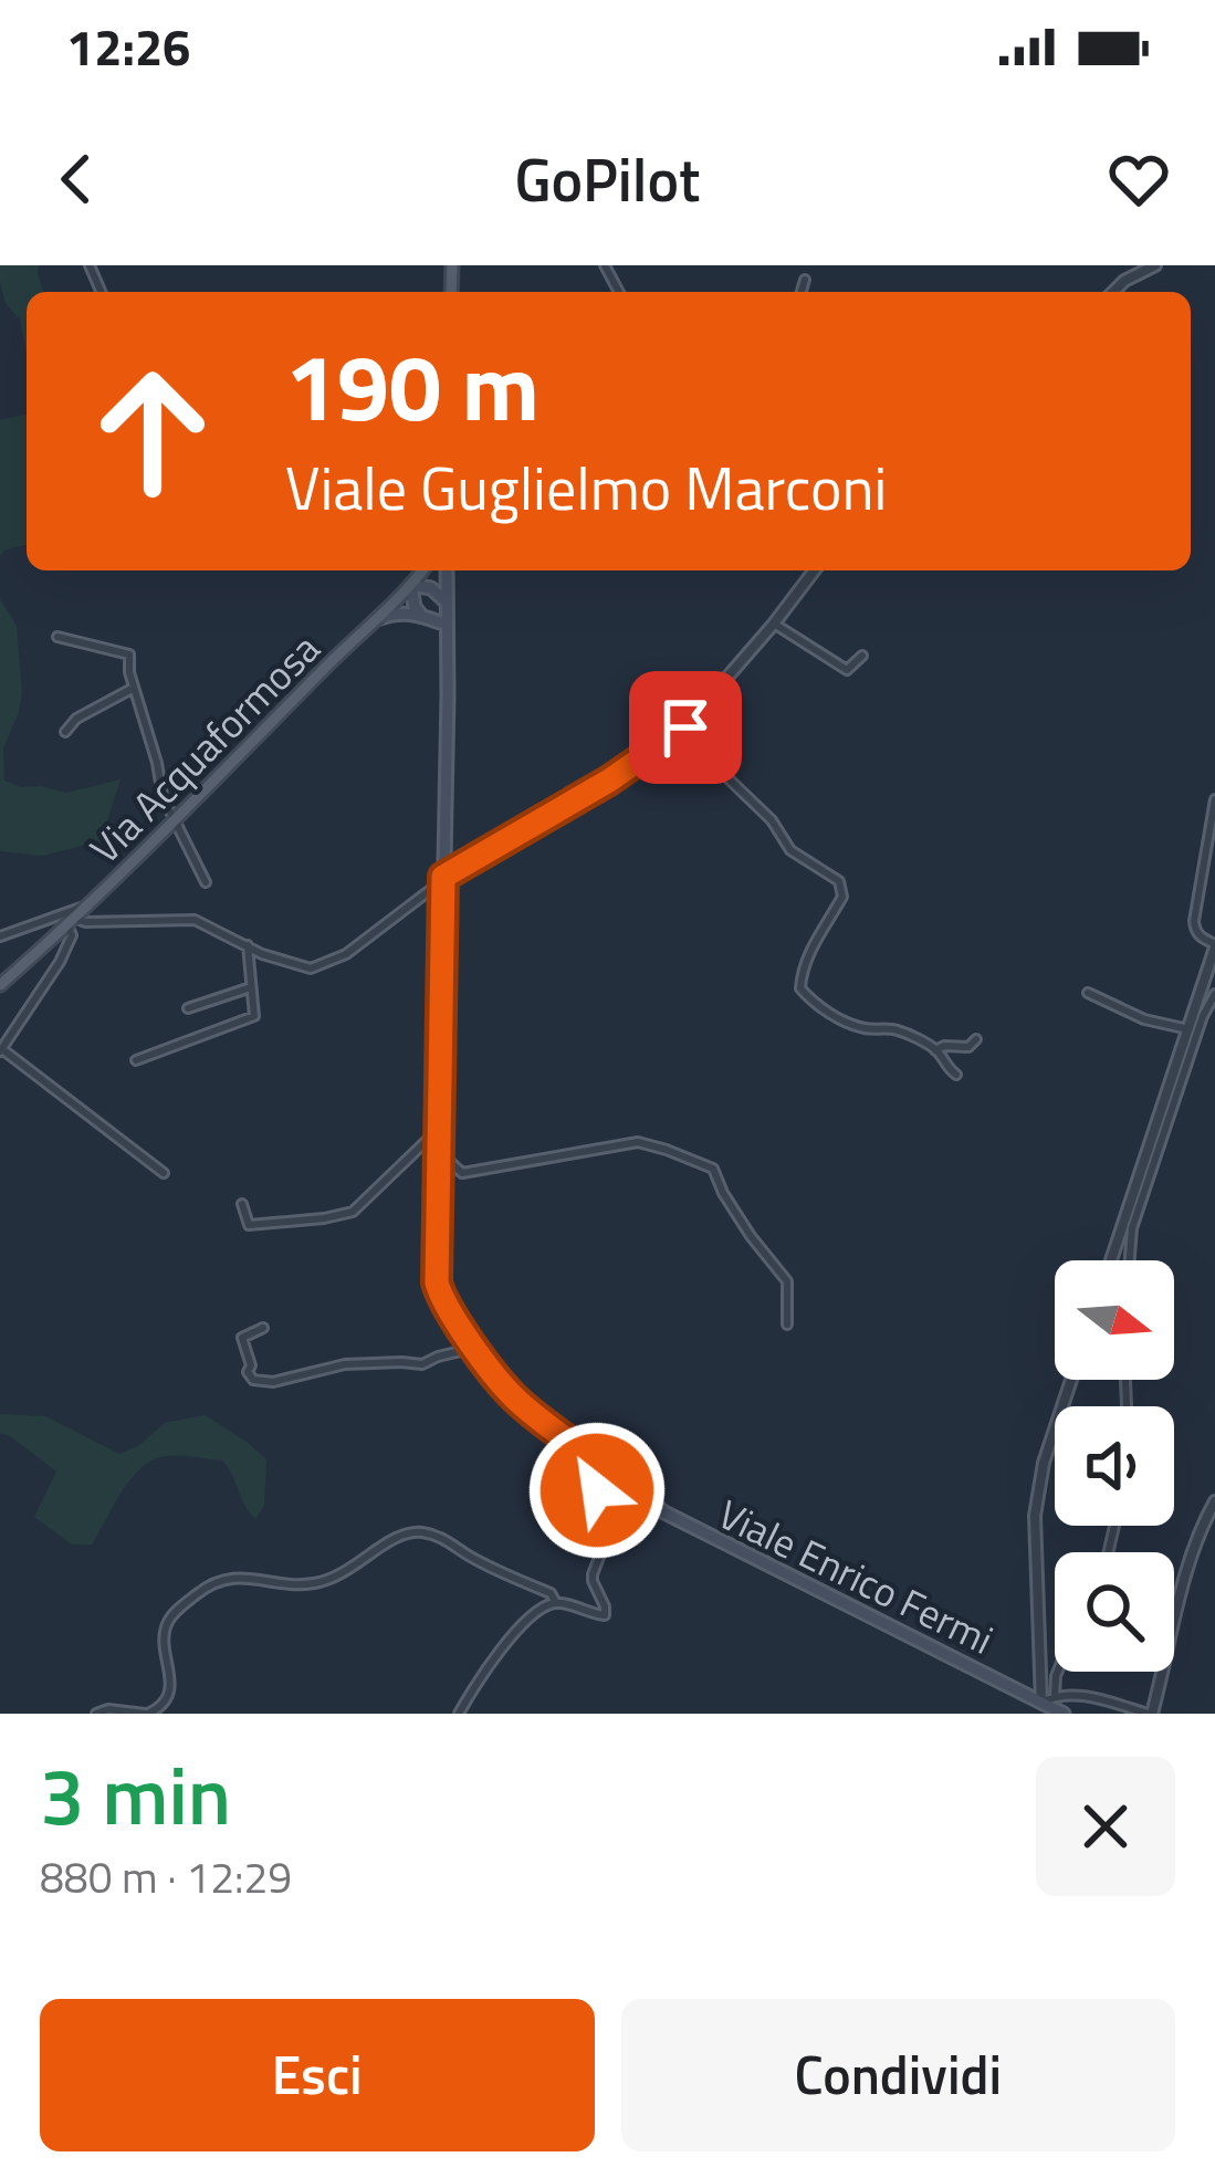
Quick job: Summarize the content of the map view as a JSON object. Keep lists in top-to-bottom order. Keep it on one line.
{"streets":{"main road":["Via Acquaformosa","Viale Enrico Fermi"]},"north":"right","page":{"status":"12:26","header":"GoPilot","turn":["190 m","Viale Guglielmo Marconi"],"heading":["3 min","880 m · 12:29"],"buttons":["Esci","Condividi"]}}
